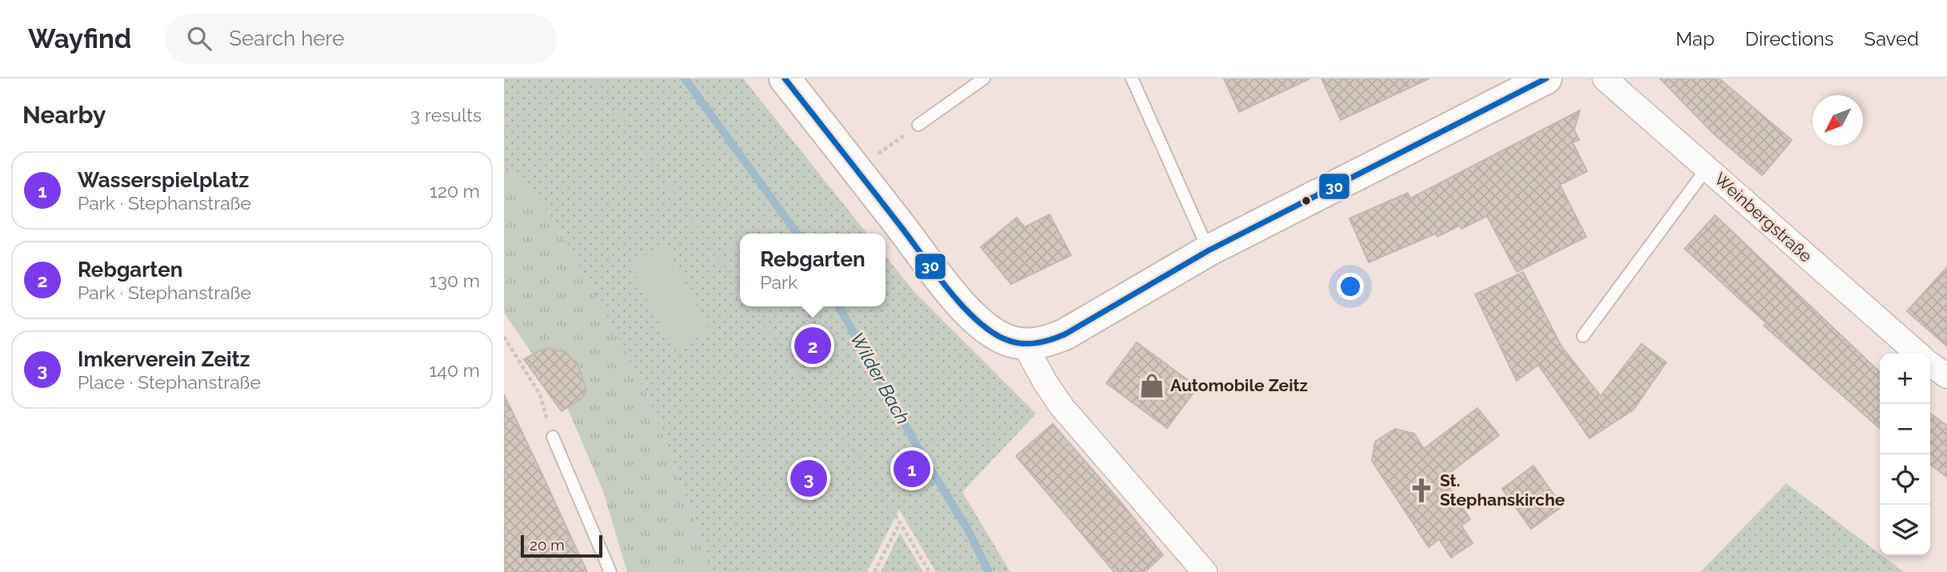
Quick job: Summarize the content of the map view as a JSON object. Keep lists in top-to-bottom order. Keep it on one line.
{"streets":{"street":["Weinbergstraße"]},"water":["Wilder Bach"],"places":{"shop":["Automobile Zeitz"],"church":["St. Stephanskirche"]},"lines":["transit line 30"],"scale_bar":"20 m","north":"bottom left","page":{"header":"Wayfind","search":"Search here","nav":["Map","Directions","Saved"],"heading":["Nearby","3 results"],"list":[{"mark":"1","name":"Wasserspielplatz","note":"Park · Stephanstraße","value":"120 m"},{"mark":"2","name":"Rebgarten","note":"Park · Stephanstraße","value":"130 m"},{"mark":"3","name":"Imkerverein Zeitz","note":"Place · Stephanstraße","value":"140 m"}],"popup":["Rebgarten","Park"],"pins":["2","1","3"],"map_buttons":["+","−"],"scale":"20 m"}}
